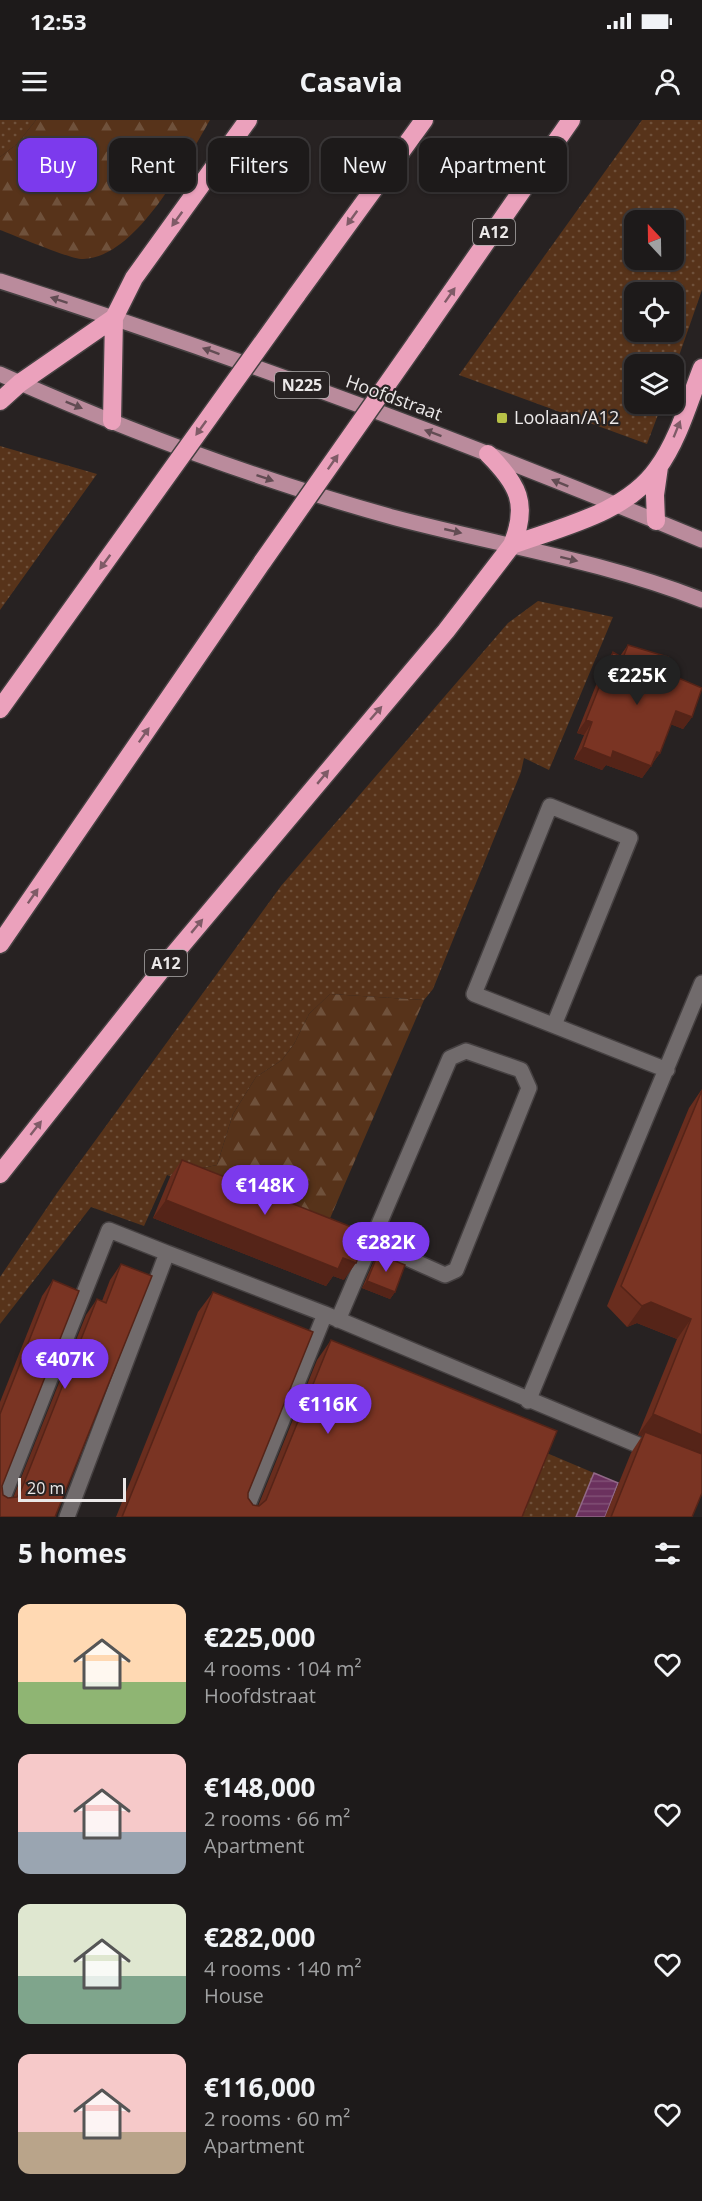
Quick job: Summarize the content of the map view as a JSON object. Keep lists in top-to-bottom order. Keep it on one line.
{"streets":{"highway":["A12"],"main road":["N225","Hoofdstraat"]},"places":{"transit":["Loolaan/A12"]},"scale_bar":"20 m","north":"top","page":{"status":"12:53","header":"Casavia","chip":["Buy","Rent","Filters","New","Apartment"],"price":["€225K","€148K","€282K","€407K","€116K"],"scale":"20 m","heading":"5 homes","list":[{"name":"€225,000","note":"4 rooms · 104 m² · Hoofdstraat"},{"name":"€148,000","note":"2 rooms · 66 m² · Apartment"},{"name":"€282,000","note":"4 rooms · 140 m² · House"},{"name":"€116,000","note":"2 rooms · 60 m² · Apartment"}]}}
